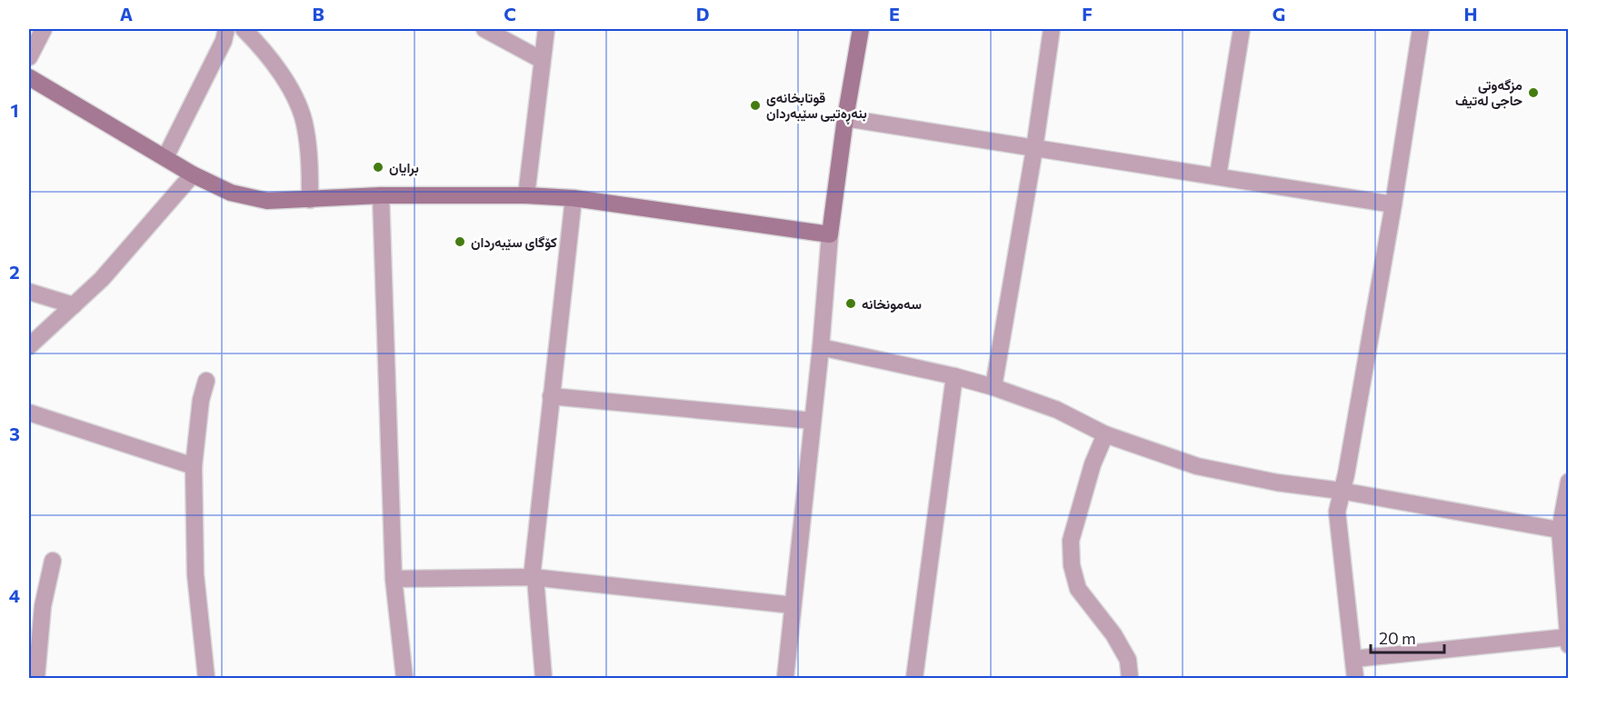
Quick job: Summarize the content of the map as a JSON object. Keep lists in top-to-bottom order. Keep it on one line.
{"places":["مزگەوتی حاجی لەتیف","قوتابخانەی بنەڕەتیی سێبەردان","برايان","کۆگای سێبەردان","سەمونخانە"],"scale_bar":"20 m","grid":{"columns":["A","B","C","D","E","F","G","H"],"rows":["1","2","3","4"]}}
